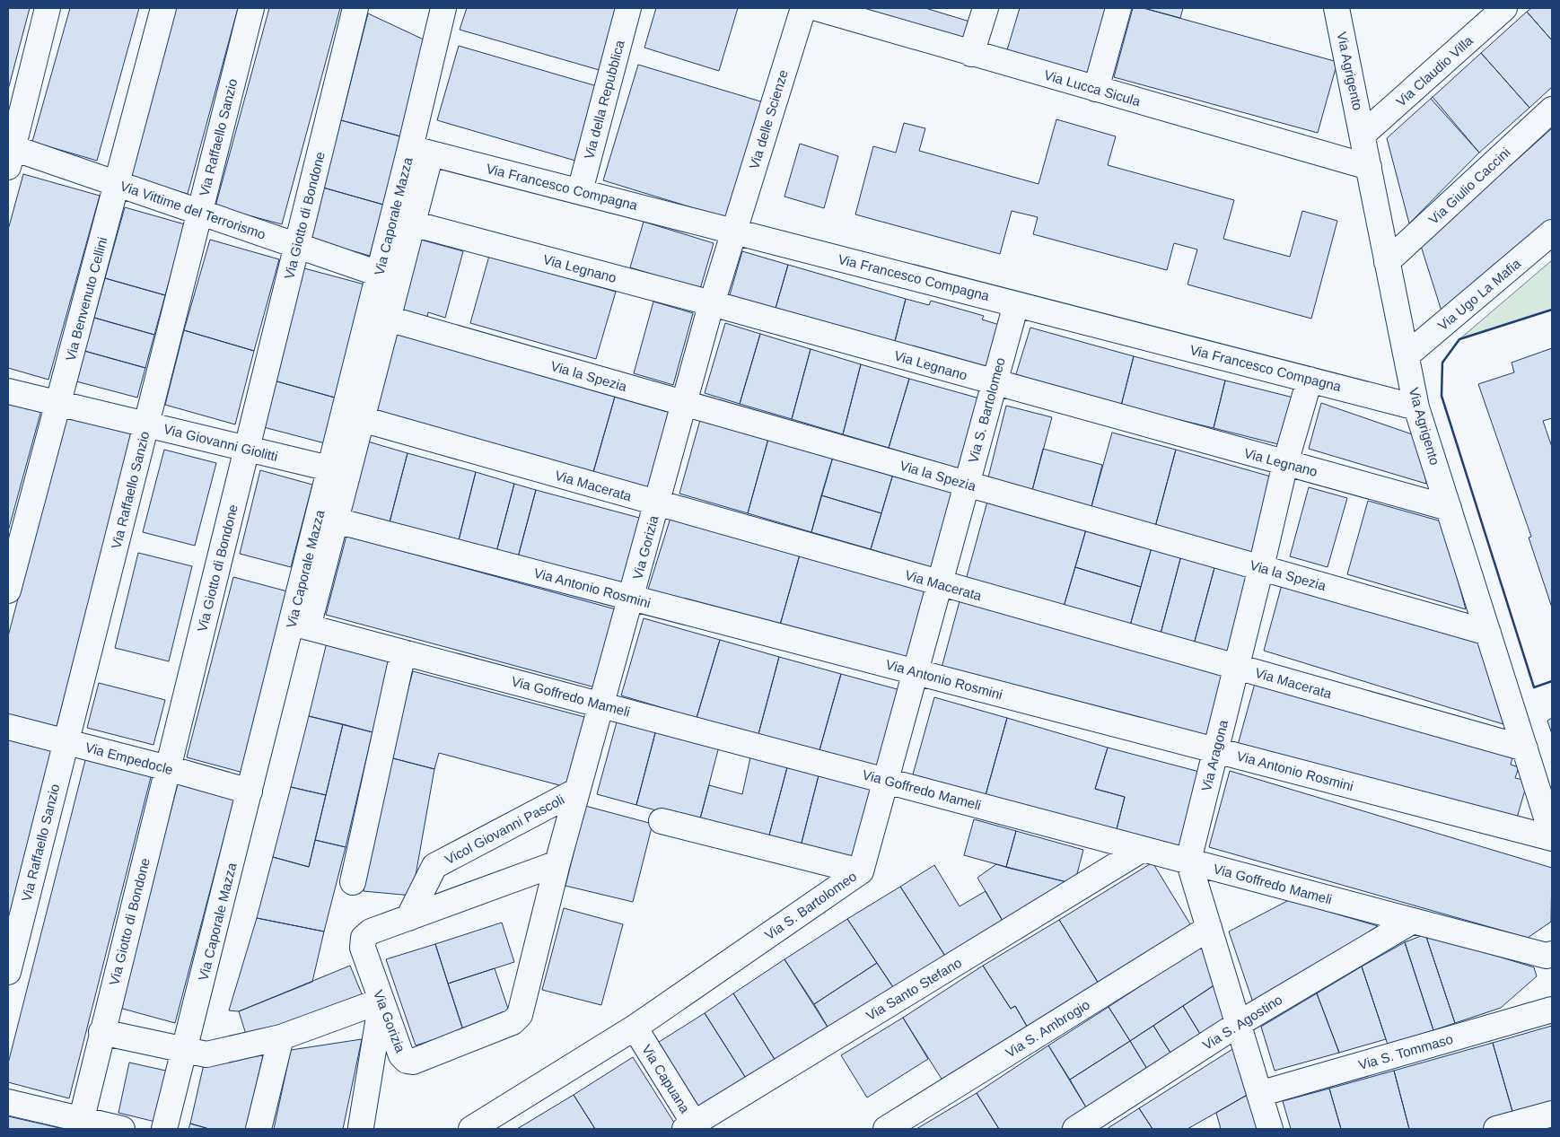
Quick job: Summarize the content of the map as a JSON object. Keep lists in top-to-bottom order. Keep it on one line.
{"streets":{"street":["Via Agrigento","Via Claudio Villa","Via Lucca Sicula","Via della Repubblica","Via delle Scienze","Via Raffaello Sanzio","Via Giulio Caccini","Via Francesco Compagna","Via Vittime del Terrorismo","Via Giotto di Bondone","Via Caporale Mazza","Via Legnano","Via Ugo La Mafia","Via Benvenuto Cellini","Via la Spezia","Via S. Bartolomeo","Via Giovanni Giolitti","Via Macerata","Via Gorizia","Via Antonio Rosmini","Via Goffredo Mameli","Via Aragona","Via Empedocle","Vicol Giovanni Pascoli","Via Santo Stefano","Via S. Agostino","Via S. Ambrogio","Via S. Tommaso","Via Capuana"]},"crossings":[["Via Agrigento","Via Claudio Villa"],["Via Agrigento","Via Lucca Sicula"],["Via Agrigento","Via Giulio Caccini"],["Via Agrigento","Via Francesco Compagna"],["Via Agrigento","Via Legnano"],["Via Agrigento","Via Ugo La Mafia"],["Via Agrigento","Via la Spezia"],["Via Agrigento","Via Macerata"],["Via Agrigento","Via Antonio Rosmini"],["Via della Repubblica","Via Francesco Compagna"],["Via delle Scienze","Via Francesco Compagna"],["Via delle Scienze","Via Gorizia"],["Via Raffaello Sanzio","Via Vittime del Terrorismo"],["Via Raffaello Sanzio","Via Giovanni Giolitti"],["Via Raffaello Sanzio","Via Empedocle"],["Via Francesco Compagna","Via Caporale Mazza"],["Via Francesco Compagna","Via S. Bartolomeo"],["Via Francesco Compagna","Via Gorizia"],["Via Francesco Compagna","Via Aragona"],["Via Vittime del Terrorismo","Via Giotto di Bondone"],["Via Vittime del Terrorismo","Via Caporale Mazza"],["Via Vittime del Terrorismo","Via Benvenuto Cellini"],["Via Giotto di Bondone","Via Giovanni Giolitti"],["Via Giotto di Bondone","Via Empedocle"],["Via Caporale Mazza","Via Legnano"],["Via Caporale Mazza","Via la Spezia"],["Via Caporale Mazza","Via Giovanni Giolitti"],["Via Caporale Mazza","Via Macerata"],["Via Caporale Mazza","Via Antonio Rosmini"],["Via Caporale Mazza","Via Goffredo Mameli"],["Via Caporale Mazza","Via Empedocle"],["Via Legnano","Via S. Bartolomeo"],["Via Legnano","Via Gorizia"],["Via Legnano","Via Aragona"],["Via Benvenuto Cellini","Via Giovanni Giolitti"],["Via la Spezia","Via S. Bartolomeo"],["Via la Spezia","Via Gorizia"],["Via la Spezia","Via Aragona"],["Via S. Bartolomeo","Via Macerata"],["Via S. Bartolomeo","Via Antonio Rosmini"],["Via S. Bartolomeo","Via Goffredo Mameli"],["Via S. Bartolomeo","Via Capuana"],["Via Macerata","Via Gorizia"],["Via Macerata","Via Aragona"],["Via Gorizia","Via Antonio Rosmini"],["Via Gorizia","Via Goffredo Mameli"],["Via Gorizia","Vicol Giovanni Pascoli"],["Via Antonio Rosmini","Via Aragona"],["Via Goffredo Mameli","Via Aragona"],["Via Goffredo Mameli","Via Santo Stefano"],["Via Goffredo Mameli","Via S. Agostino"],["Via Santo Stefano","Via Capuana"]]}
